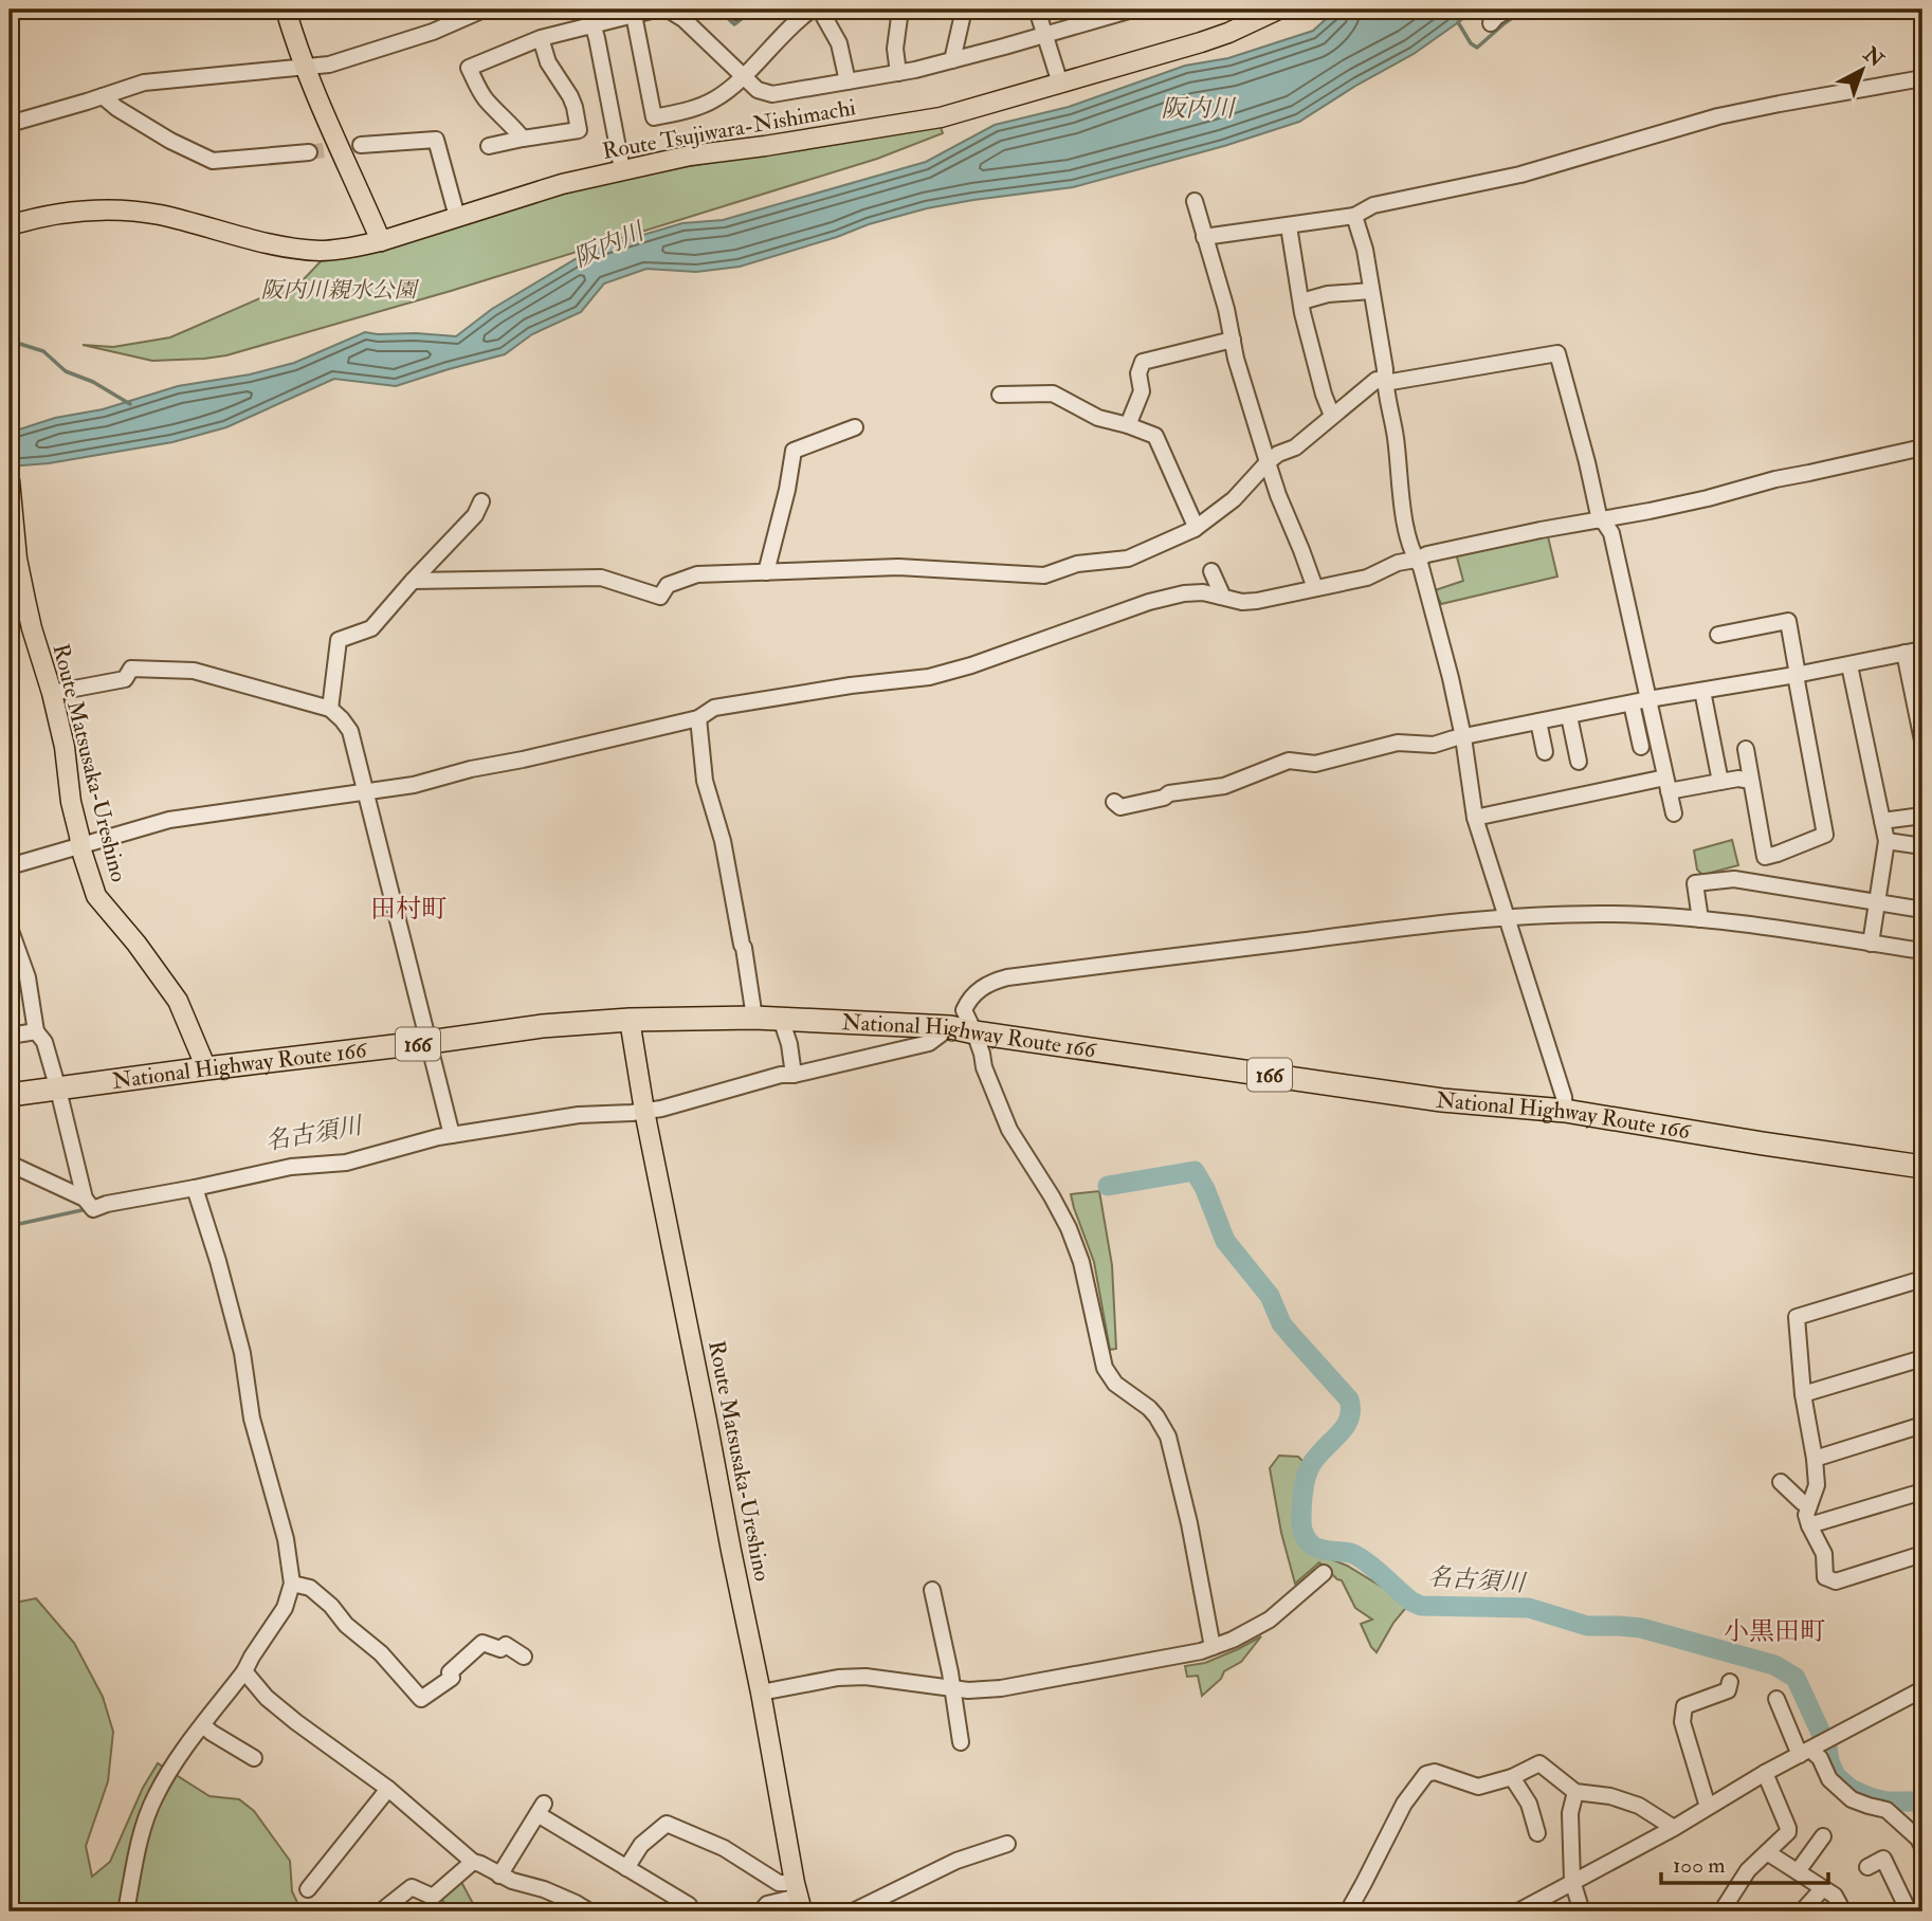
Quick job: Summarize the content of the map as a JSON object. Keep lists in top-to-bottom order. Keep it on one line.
{"streets":{"highway":["National Highway Route 166","166"],"main road":["Route Tsujiwara-Nishimachi","Route Matsusaka-Ureshino"]},"crossings":[["Route Matsusaka-Ureshino","National Highway Route 166"]],"districts":["田村町","小黒田町"],"water":["阪内川","名古須川"],"parks":["阪内川親水公園"],"scale_bar":"100 m","north":"top right"}
